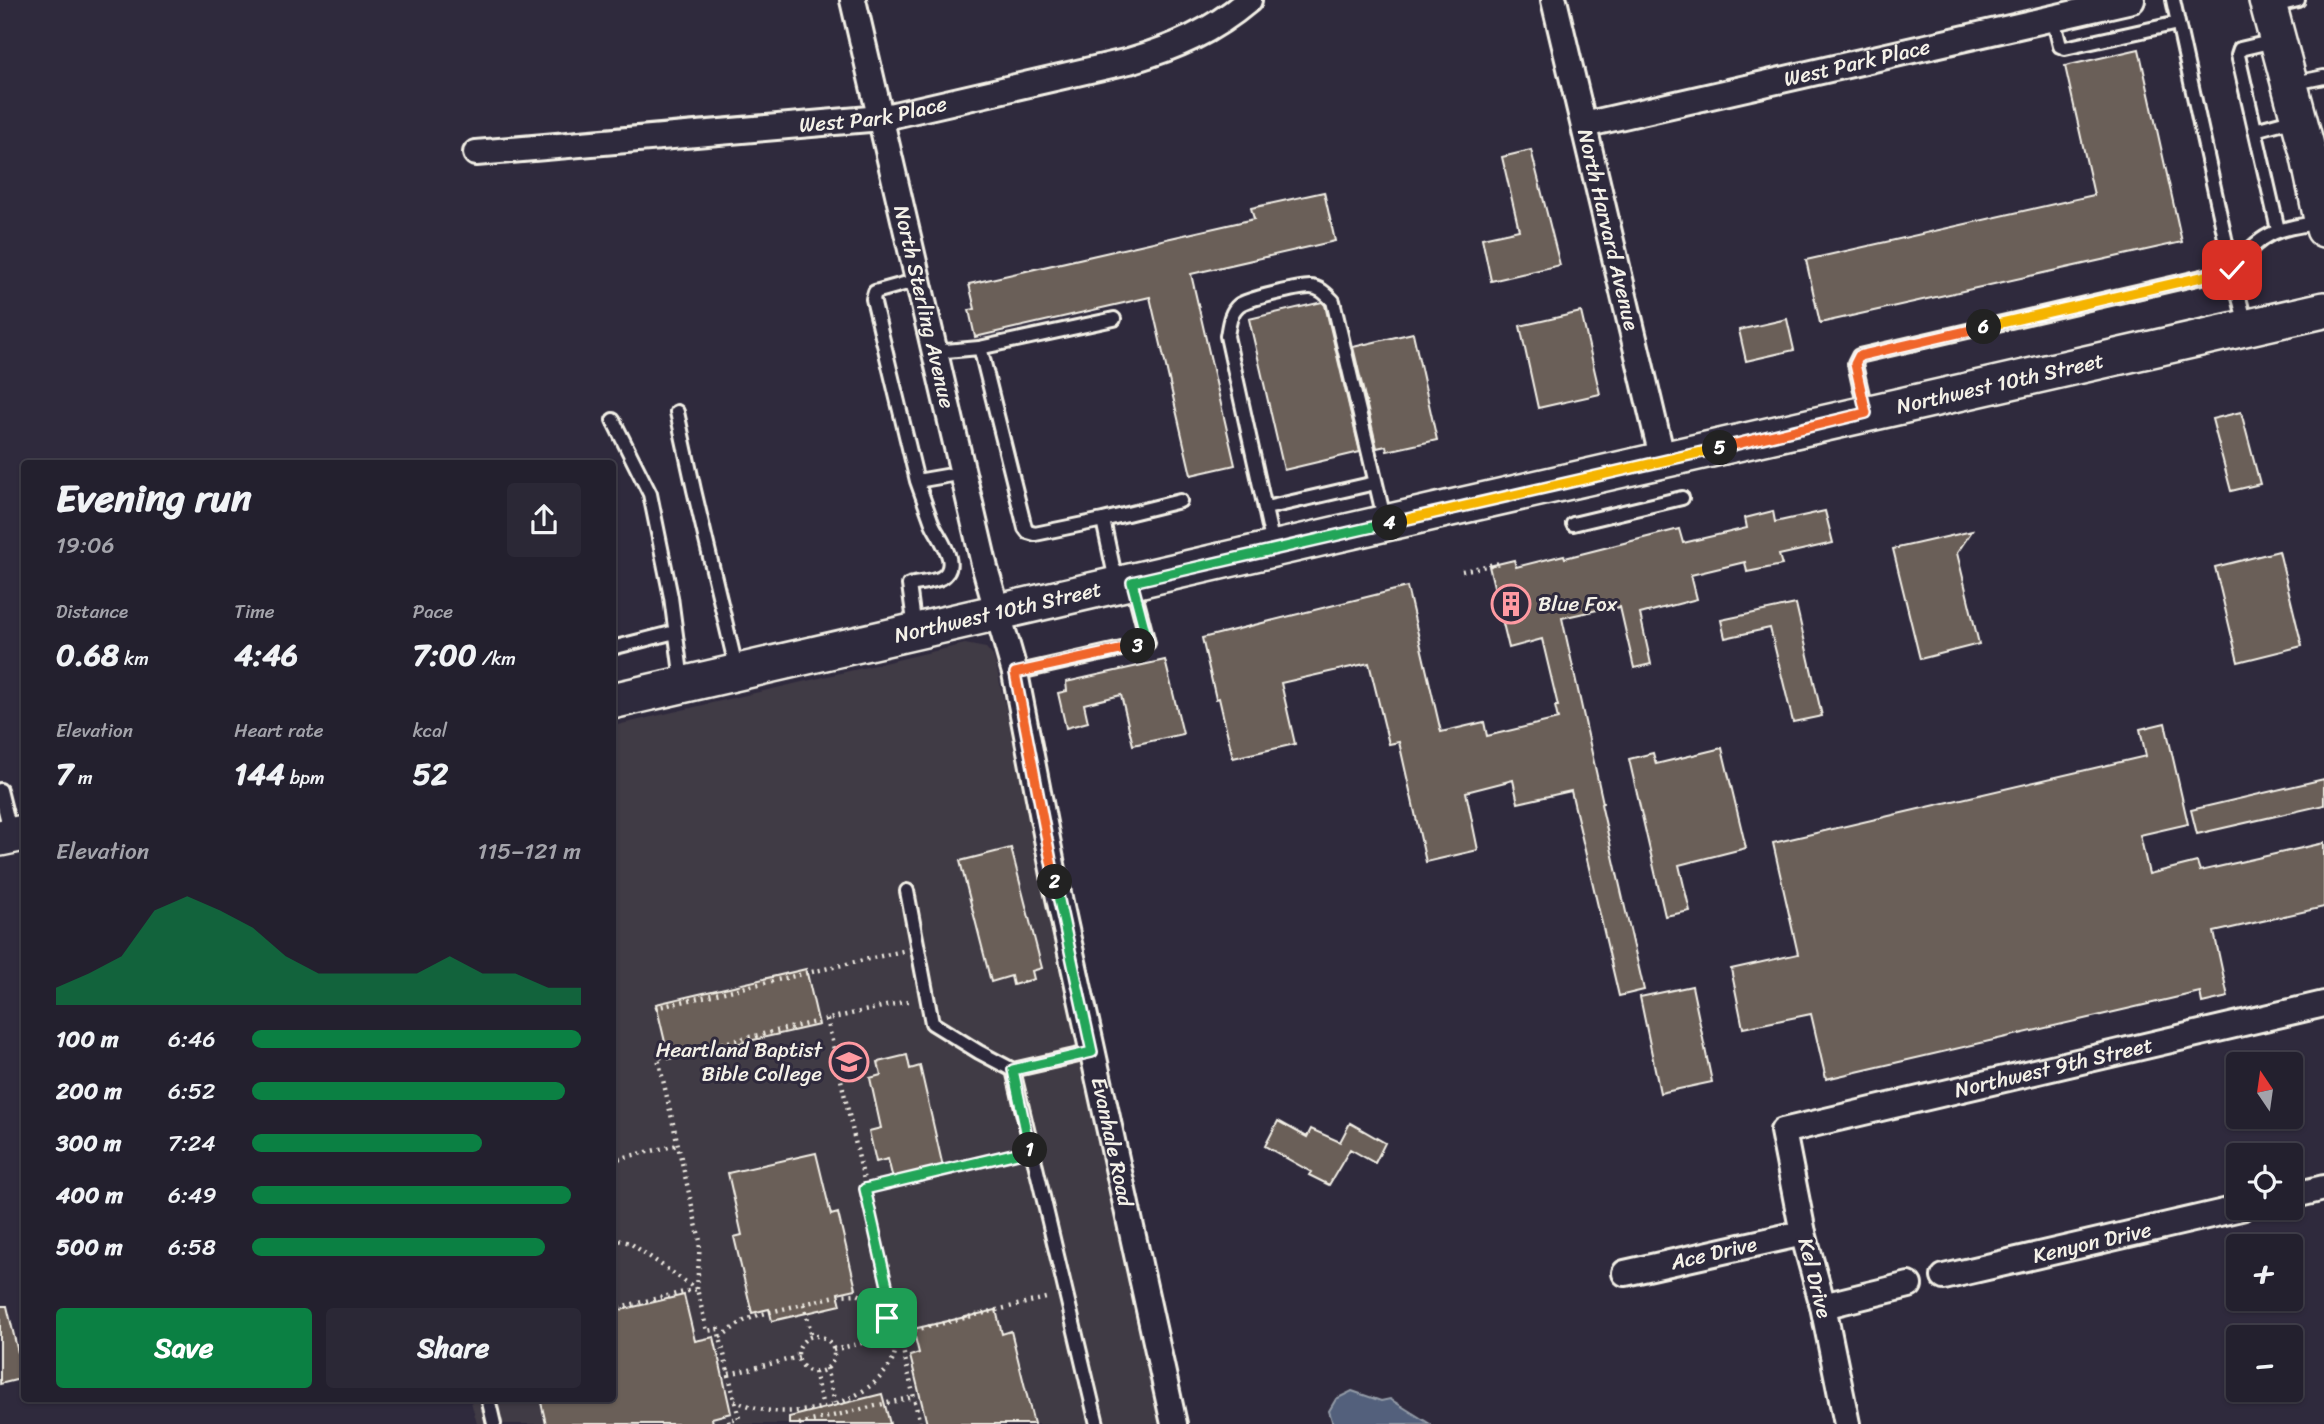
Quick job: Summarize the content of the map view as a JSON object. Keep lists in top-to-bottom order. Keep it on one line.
{"streets":{"main road":["Northwest 10th Street"],"street":["West Park Place","North Harvard Avenue","North Sterling Avenue","Northwest 9th Street","Evanhale Road","Kenyon Drive","Ace Drive","Kel Drive"]},"crossings":[["West Park Place","North Harvard Avenue"],["West Park Place","North Sterling Avenue"],["North Harvard Avenue","Northwest 10th Street"],["North Sterling Avenue","Northwest 10th Street"],["North Sterling Avenue","Evanhale Road"],["Northwest 10th Street","Evanhale Road"],["Northwest 9th Street","Kel Drive"],["Ace Drive","Kel Drive"]],"places":{"building":["Blue Fox"],"school or university":["Heartland Baptist Bible College"]},"north":"top","page":{"pins":["6","5","4","3","2","1"],"heading":["Evening run","19:06"],"stats":[["Distance","0.68 km"],["Time","4:46"],["Pace","7:00 /km"],["Elevation","7 m"],["Heart rate","144 bpm"],["kcal","52"]],"chart":["Elevation","115–121 m"],"list":[{"name":"100 m","note":"6:46"},{"name":"200 m","note":"6:52"},{"name":"300 m","note":"7:24"},{"name":"400 m","note":"6:49"},{"name":"500 m","note":"6:58"}],"map_buttons":["+","−"],"buttons":["Save","Share"]}}
